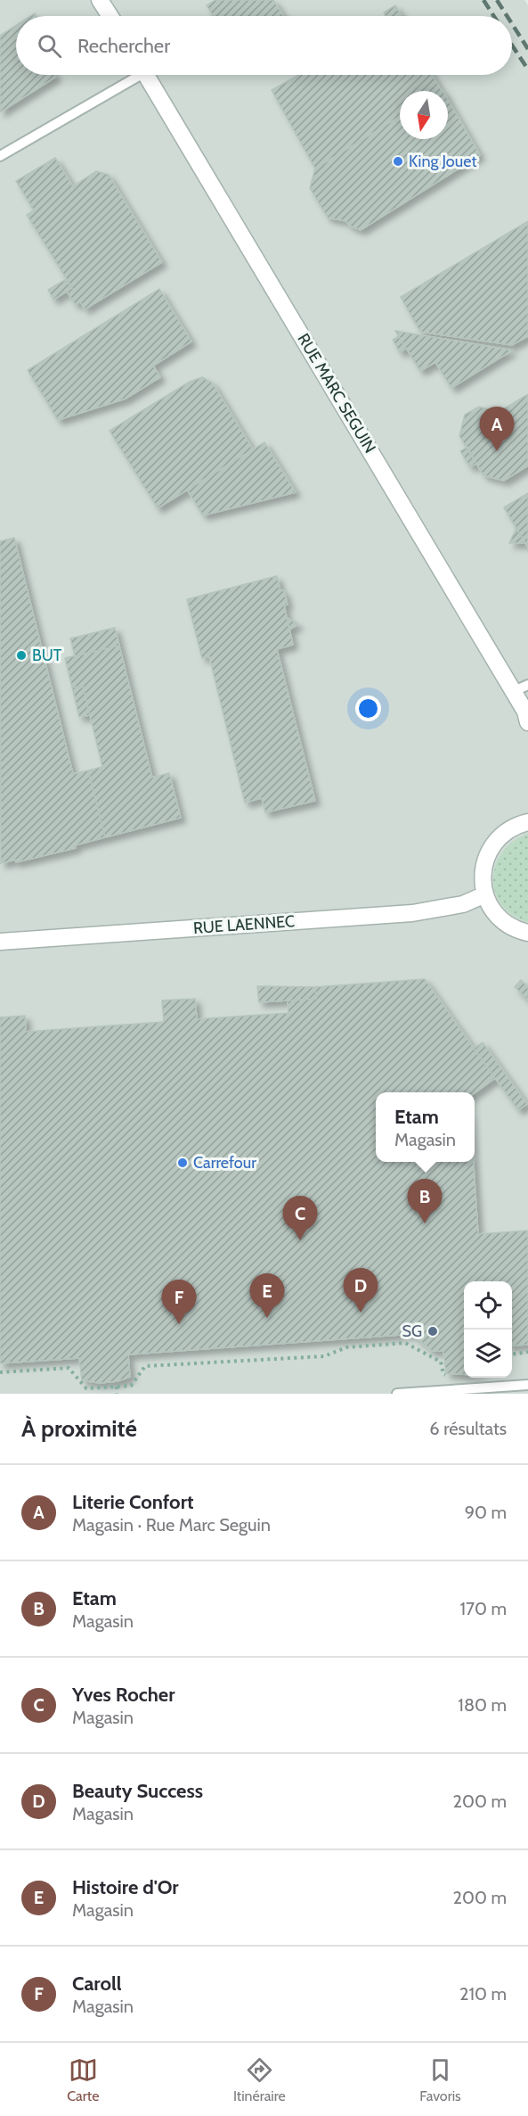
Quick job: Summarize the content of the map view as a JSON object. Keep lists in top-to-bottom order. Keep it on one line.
{"streets":{"street":["RUE MARC SEGUIN","RUE LAENNEC"]},"places":["King Jouet","BUT","Carrefour","SG"],"north":"bottom","page":{"search":"Rechercher","pins":["A","B","C","D","E","F"],"popup":["Etam","Magasin"],"heading":["À proximité","6 résultats"],"list":[{"mark":"A","name":"Literie Confort","note":"Magasin · Rue Marc Seguin","value":"90 m"},{"mark":"B","name":"Etam","note":"Magasin","value":"170 m"},{"mark":"C","name":"Yves Rocher","note":"Magasin","value":"180 m"},{"mark":"D","name":"Beauty Success","note":"Magasin","value":"200 m"},{"mark":"E","name":"Histoire d'Or","note":"Magasin","value":"200 m"},{"mark":"F","name":"Caroll","note":"Magasin","value":"210 m"}],"nav":["Carte","Itinéraire","Favoris"]}}
